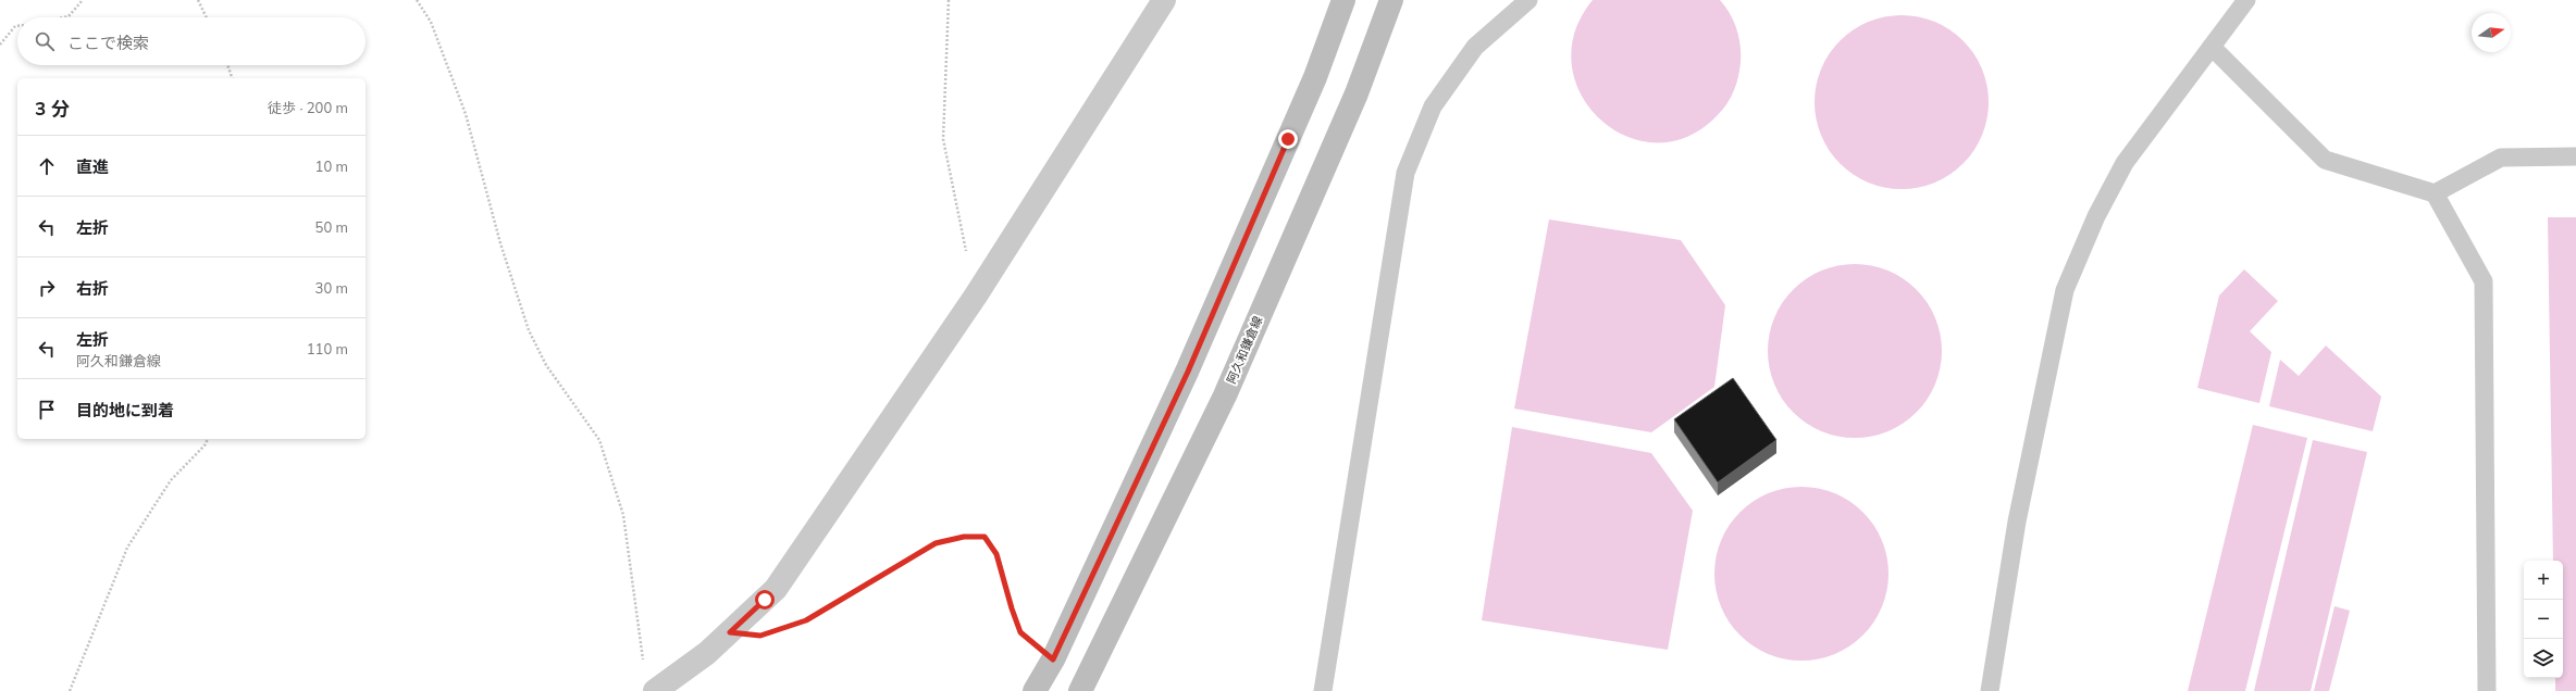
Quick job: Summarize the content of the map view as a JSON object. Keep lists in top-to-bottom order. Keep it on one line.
{"streets":{"main road":["阿久和鎌倉線"]},"north":"right","page":{"search":"ここで検索","heading":["3 分","徒歩 · 200 m"],"list":[["直進","10 m"],["左折","50 m"],["右折","30 m"],["左折","阿久和鎌倉線","110 m"],"目的地に到着"],"map_buttons":["+","−"]}}
